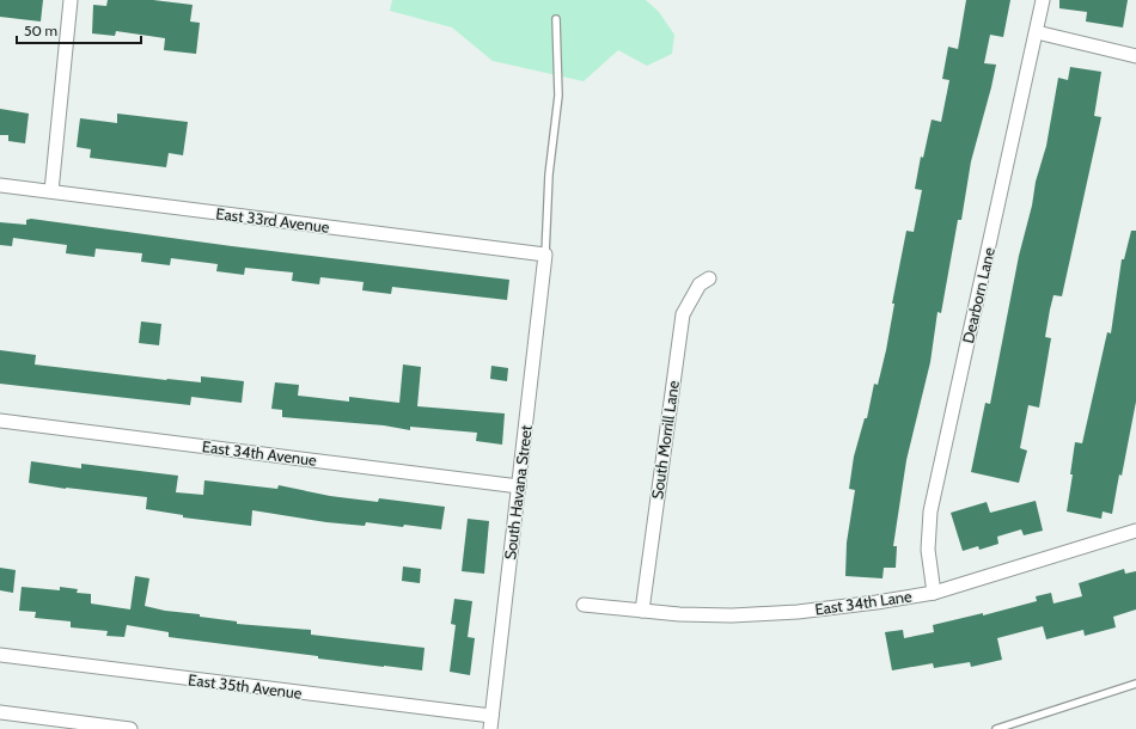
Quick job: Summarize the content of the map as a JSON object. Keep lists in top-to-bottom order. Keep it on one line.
{"streets":{"street":["East 33rd Avenue","Dearborn Lane","South Morrill Lane","East 34th Avenue","South Havana Street","East 34th Lane","East 35th Avenue"]},"crossings":[["East 33rd Avenue","South Havana Street"],["Dearborn Lane","East 34th Lane"],["South Morrill Lane","East 34th Lane"],["East 34th Avenue","South Havana Street"],["South Havana Street","East 35th Avenue"]],"scale_bar":"50 m"}
